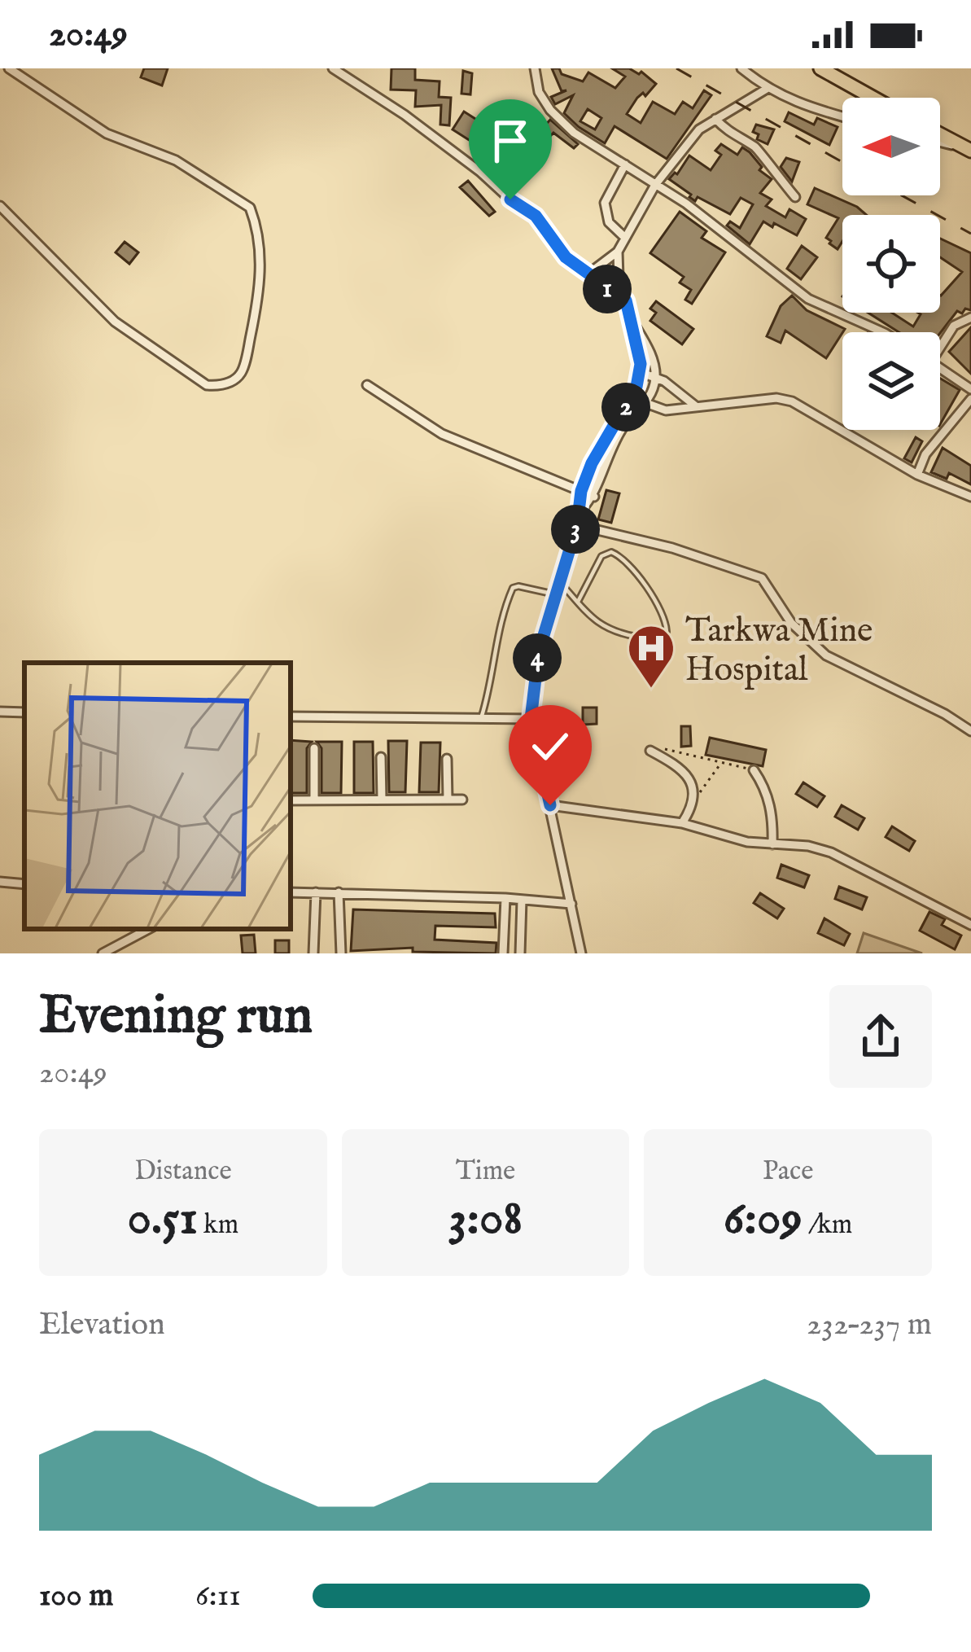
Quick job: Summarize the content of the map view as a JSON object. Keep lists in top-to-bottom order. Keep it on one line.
{"places":{"hospital":["Tarkwa Mine Hospital"]},"north":"left","page":{"status":"20:49","pins":["1","2","3","4"],"heading":["Evening run","20:49"],"stats":[["Distance","0.51 km"],["Time","3:08"],["Pace","6:09 /km"]],"chart":["Elevation","232–237 m"],"list":[{"name":"100 m","note":"6:11"}]}}
